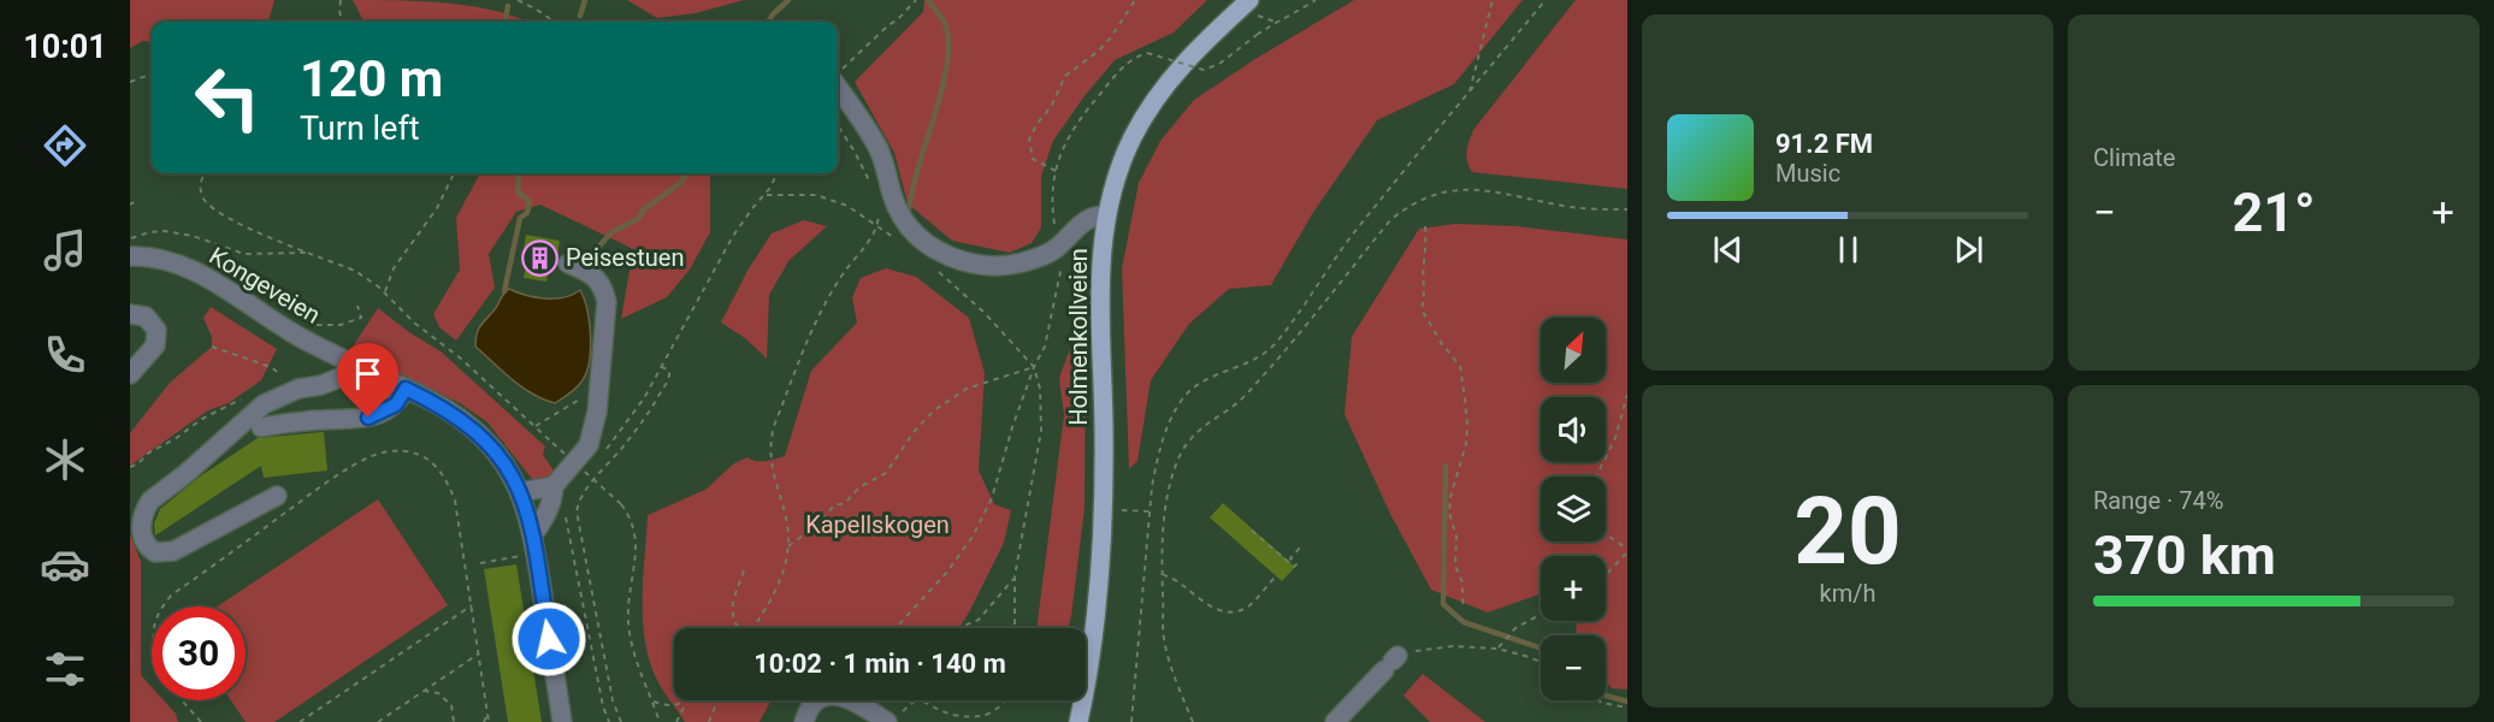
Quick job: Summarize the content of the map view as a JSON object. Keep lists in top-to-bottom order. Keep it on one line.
{"streets":{"main road":["Holmenkollveien"],"street":["Kongeveien"]},"parks":["Kapellskogen"],"places":{"building":["Peisestuen"]},"north":"top right","page":{"tabs":"10:01","tile":["Climate",["20","km/h"],["Range · 74%","370 km"]],"turn":["120 m","Turn left"],"song":["91.2 FM","Music"],"heat":["−","21°","+"],"map_buttons":["+","−"],"limit":"30","trip":"10:02 · 1 min · 140 m"}}
